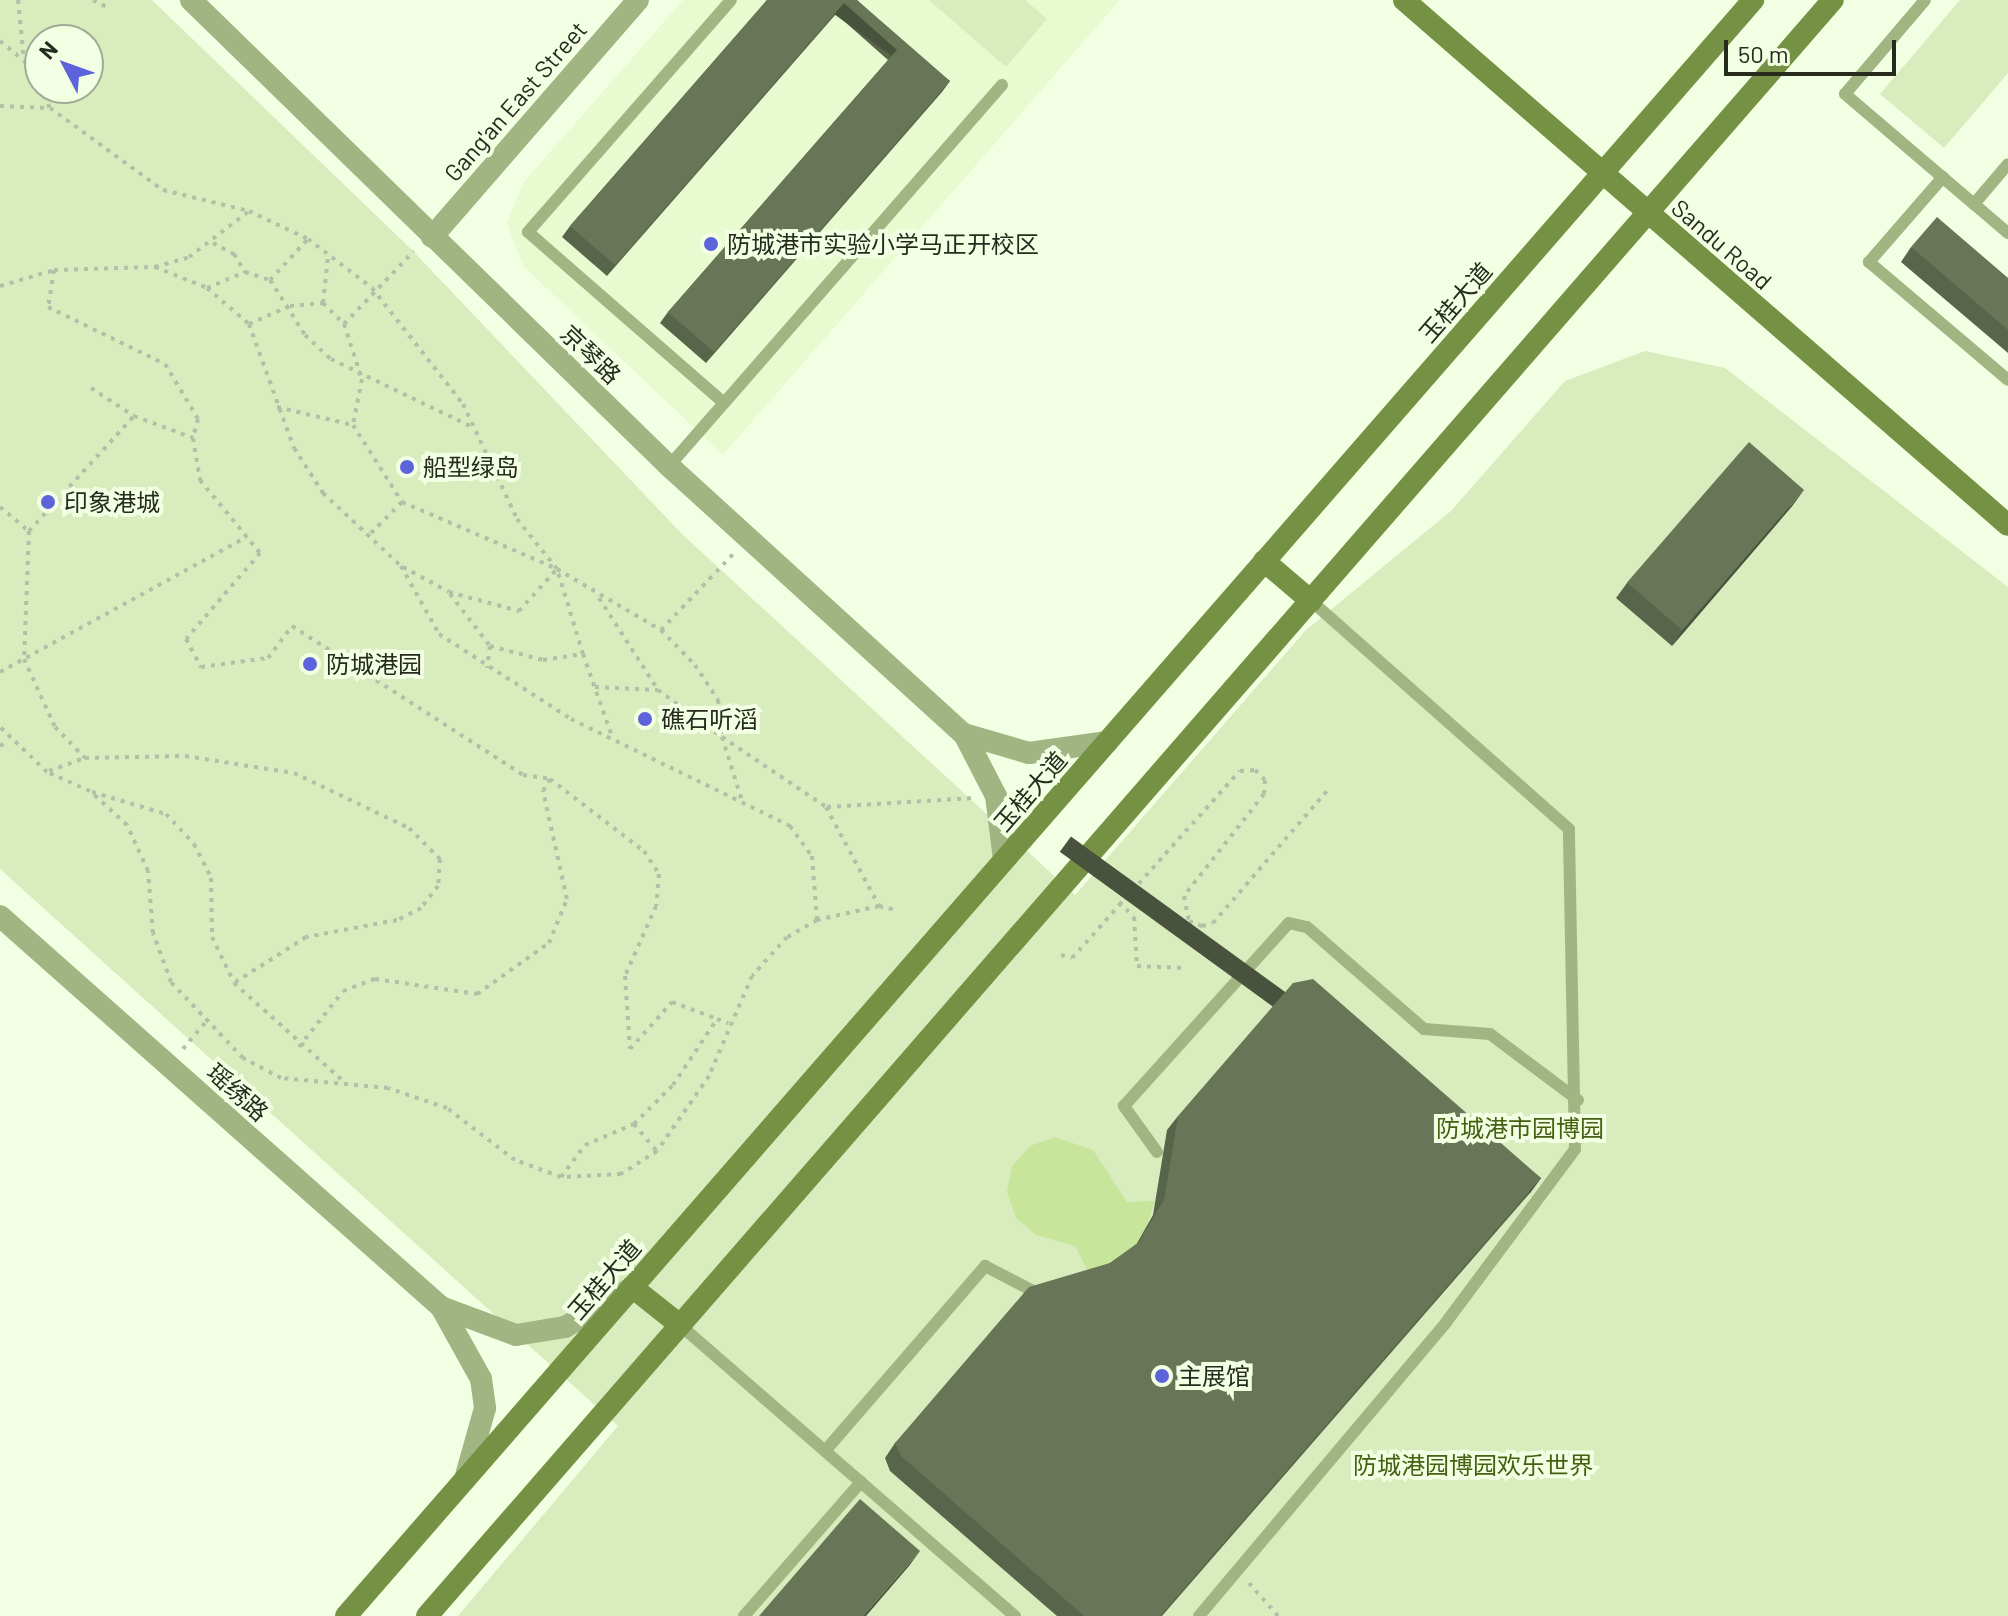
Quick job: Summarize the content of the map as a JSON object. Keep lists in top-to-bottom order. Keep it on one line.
{"streets":{"main road":["Sandu Road","玉桂大道"],"street":["Gang'an East Street","京琴路","瑶绣路"]},"crossings":[["Gang'an East Street","京琴路"],["Sandu Road","玉桂大道"]],"parks":["防城港市园博园","防城港园博园欢乐世界"],"places":["防城港市实验小学马正开校区","船型绿岛","印象港城","防城港园","礁石听滔","主展馆"],"scale_bar":"50 m","north":"top left"}
